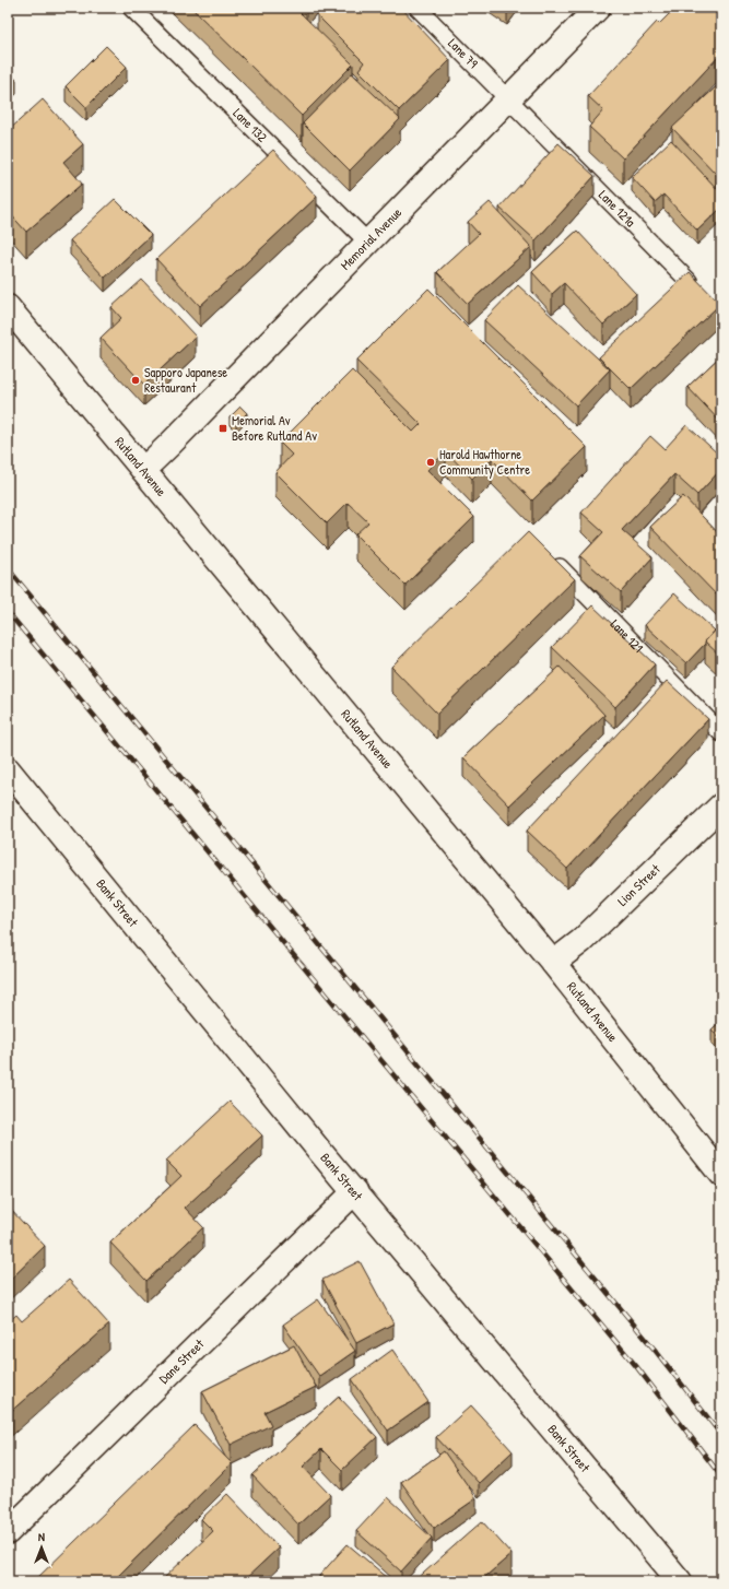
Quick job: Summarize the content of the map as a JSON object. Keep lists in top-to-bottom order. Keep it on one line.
{"streets":{"street":["Memorial Avenue","Rutland Avenue","Lion Street","Bank Street","Dane Street"],"lane":["Lane 79","Lane 132","Lane 121a","Lane 121"]},"crossings":[["Lane 79","Lane 121a"],["Lane 79","Memorial Avenue"],["Lane 132","Memorial Avenue"],["Lane 121a","Memorial Avenue"],["Memorial Avenue","Rutland Avenue"],["Rutland Avenue","Lion Street"],["Bank Street","Dane Street"]],"places":{"other":["Sapporo Japanese Restaurant","Harold Hawthorne Community Centre"],"transit":["Memorial Av Before Rutland Av"]},"north":"top"}
